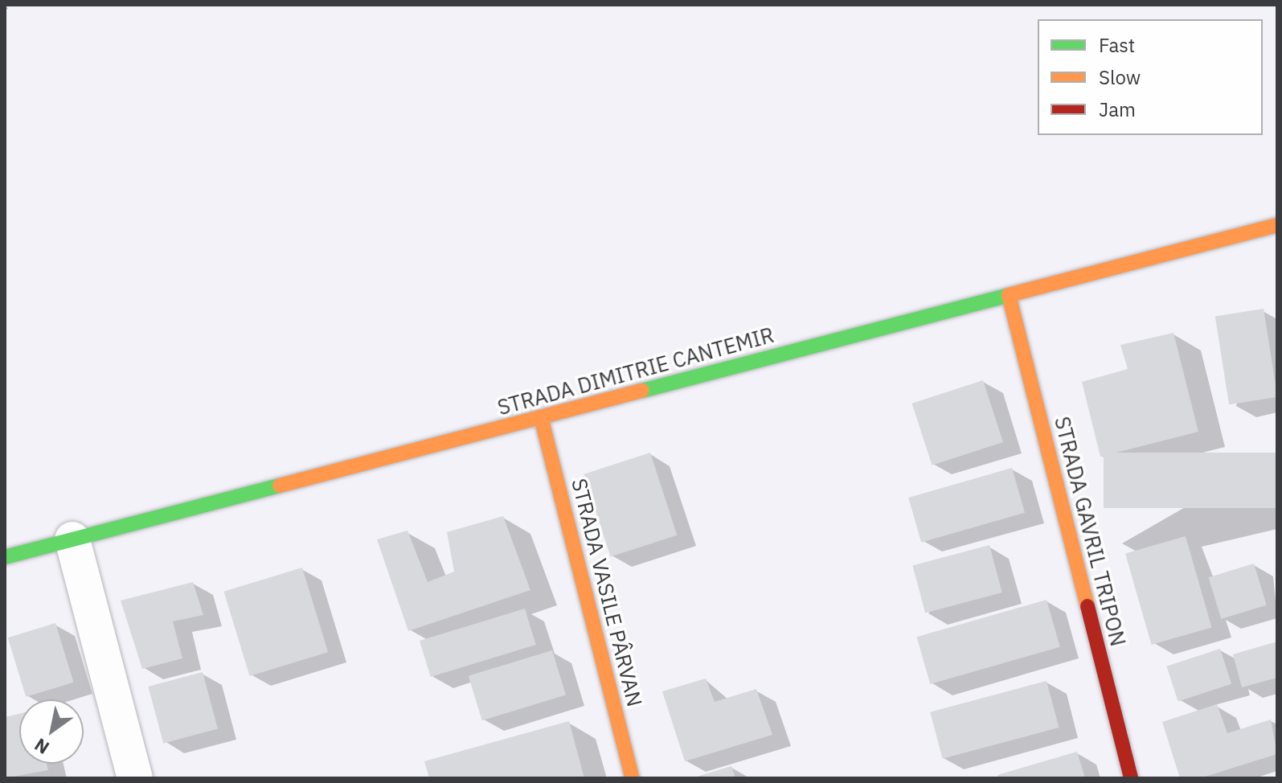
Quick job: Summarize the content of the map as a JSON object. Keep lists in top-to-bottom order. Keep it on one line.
{"streets":{"street":["STRADA DIMITRIE CANTEMIR","STRADA GAVRIL TRIPON","STRADA VASILE PÂRVAN"]},"crossings":[["STRADA DIMITRIE CANTEMIR","STRADA GAVRIL TRIPON"],["STRADA DIMITRIE CANTEMIR","STRADA VASILE PÂRVAN"]],"legend":["Fast","Slow","Jam"],"north":"bottom left"}
